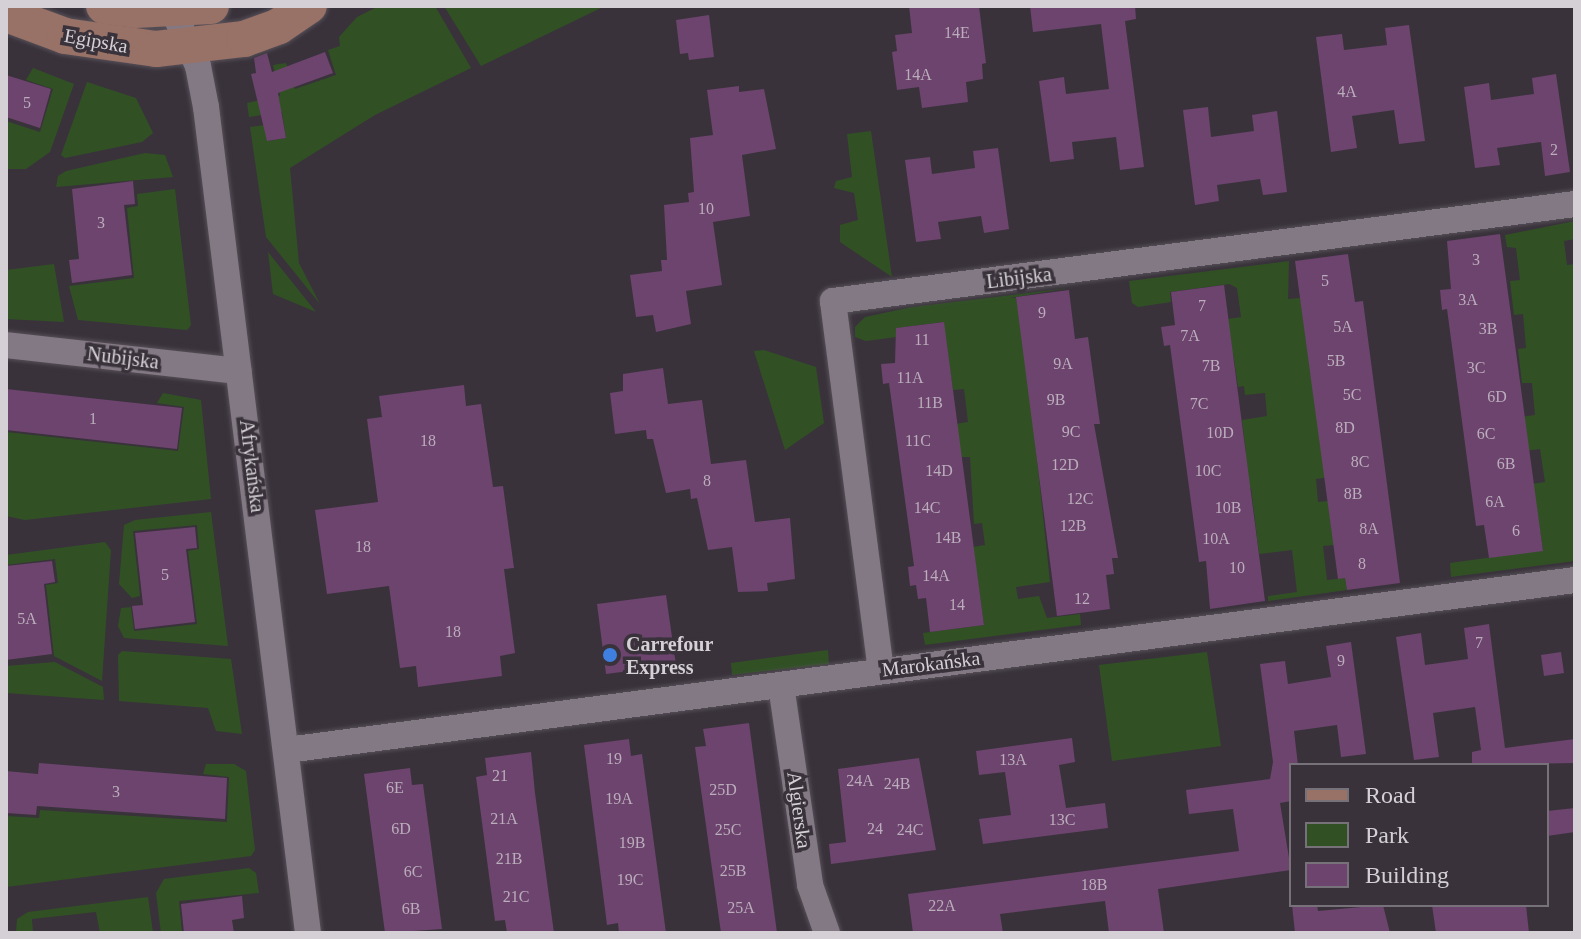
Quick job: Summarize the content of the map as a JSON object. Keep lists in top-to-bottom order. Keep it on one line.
{"streets":{"street":["Egipska","Libijska","Nubijska","Afrykańska","Marokańska","Algierska"]},"crossings":[["Egipska","Afrykańska"],["Libijska","Marokańska"],["Nubijska","Afrykańska"],["Afrykańska","Marokańska"],["Marokańska","Algierska"]],"places":["Carrefour Express"],"house_numbers":["14E","14A","4A","5","2","10","3","3","5","3A","7","9","5A","3B","7A","11","5B","9A","7B","3C","11A","5C","6D","9B","11B","7C","1","8D","9C","10D","6C","18","11C","8C","6B","12D","14D","10C","8","8B","12C","6A","14C","10B","12B","8A","6","14B","10A","18","8","10","5","14A","12","14","5A","18","7","9","19","13A","21","24A","24B","6E","25D","3","19A","21A","13C","6D","24","25C","24C","19B","21B","25B","6C","19C","18B","21C","22A","25A","6B"],"legend":["Road","Park","Building"]}
